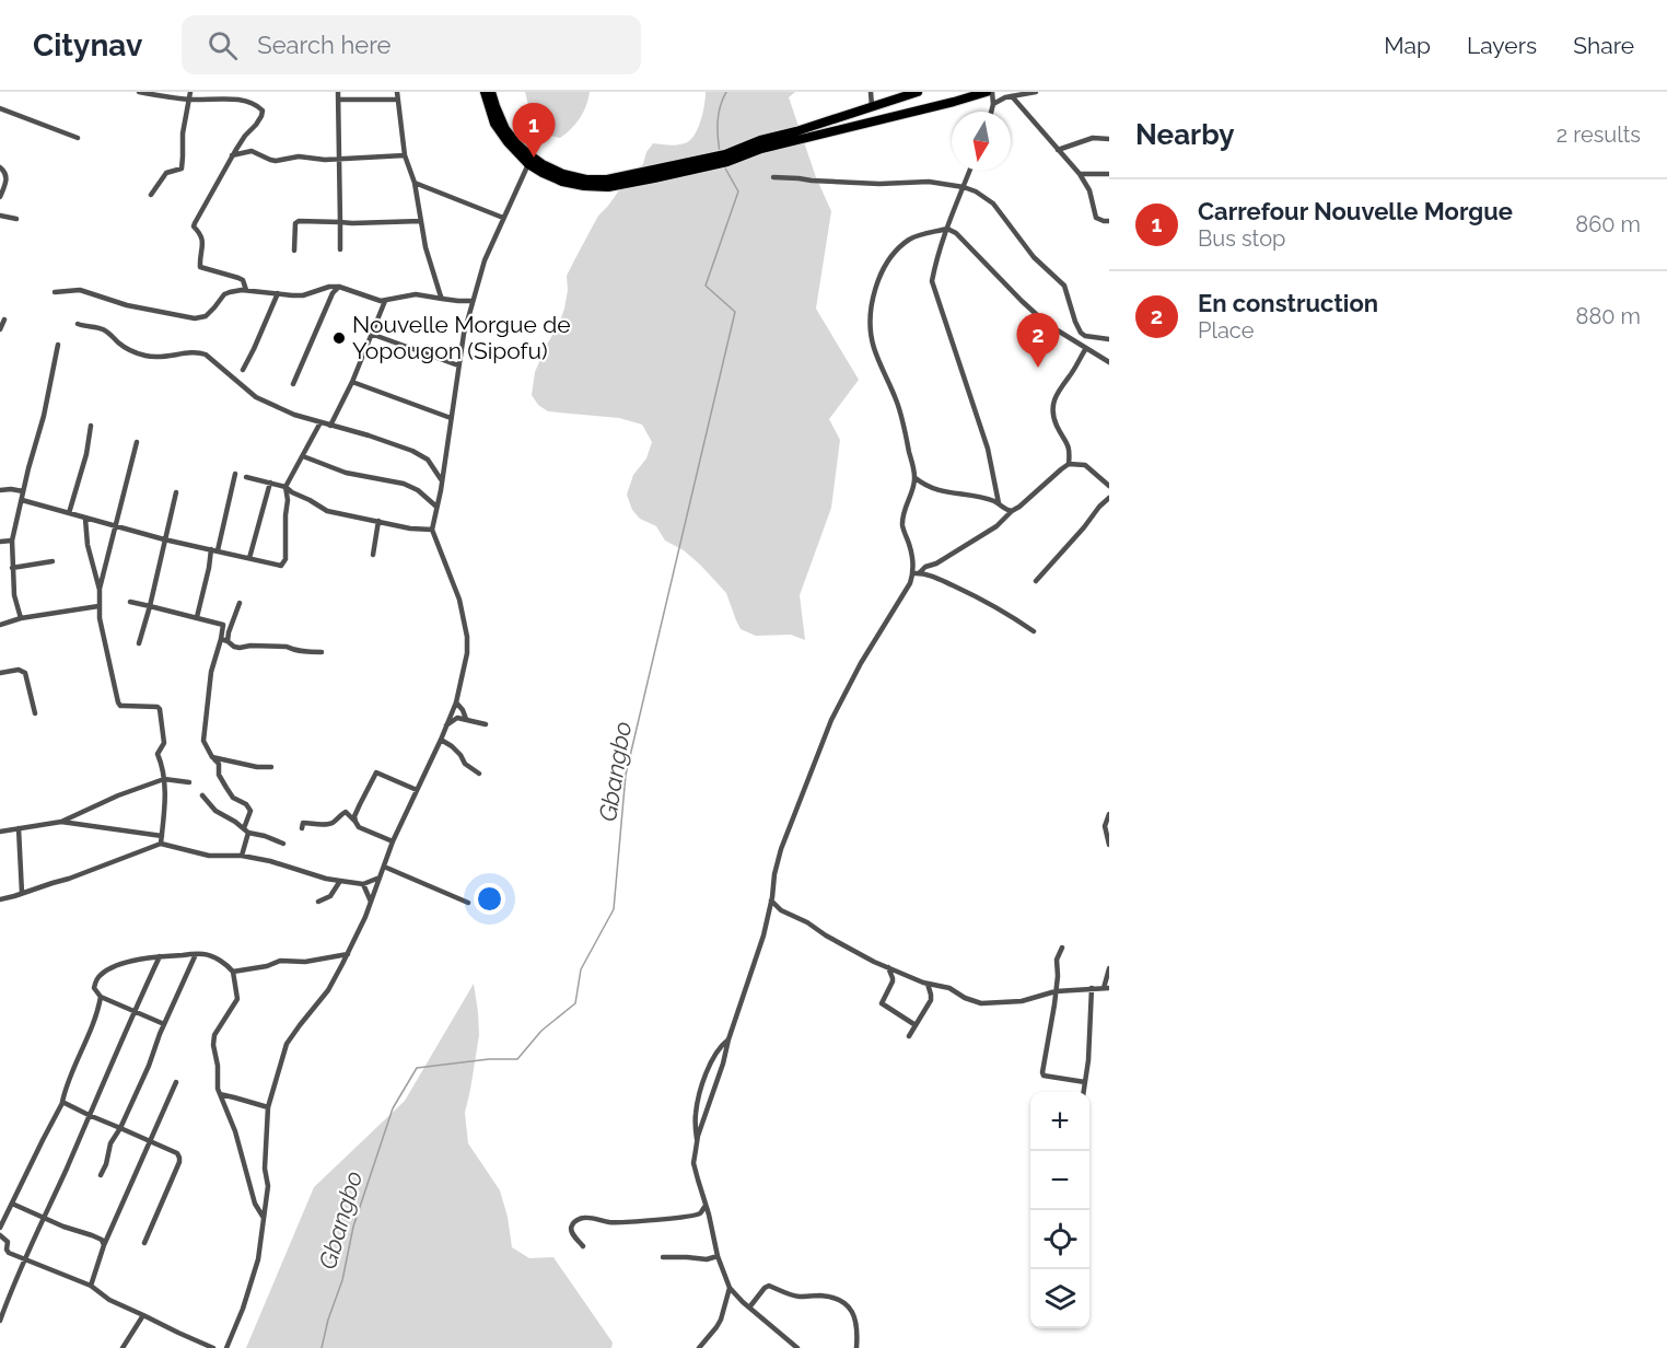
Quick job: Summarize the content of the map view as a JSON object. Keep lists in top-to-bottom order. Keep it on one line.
{"water":["Gbangbo"],"places":["Nouvelle Morgue de Yopougon (Sipofu)"],"north":"bottom","page":{"header":"Citynav","search":"Search here","nav":["Map","Layers","Share"],"heading":["Nearby","2 results"],"pins":["1","2"],"list":[{"mark":"1","name":"Carrefour Nouvelle Morgue","note":"Bus stop","value":"860 m"},{"mark":"2","name":"En construction","note":"Place","value":"880 m"}],"map_buttons":["+","−"]}}
